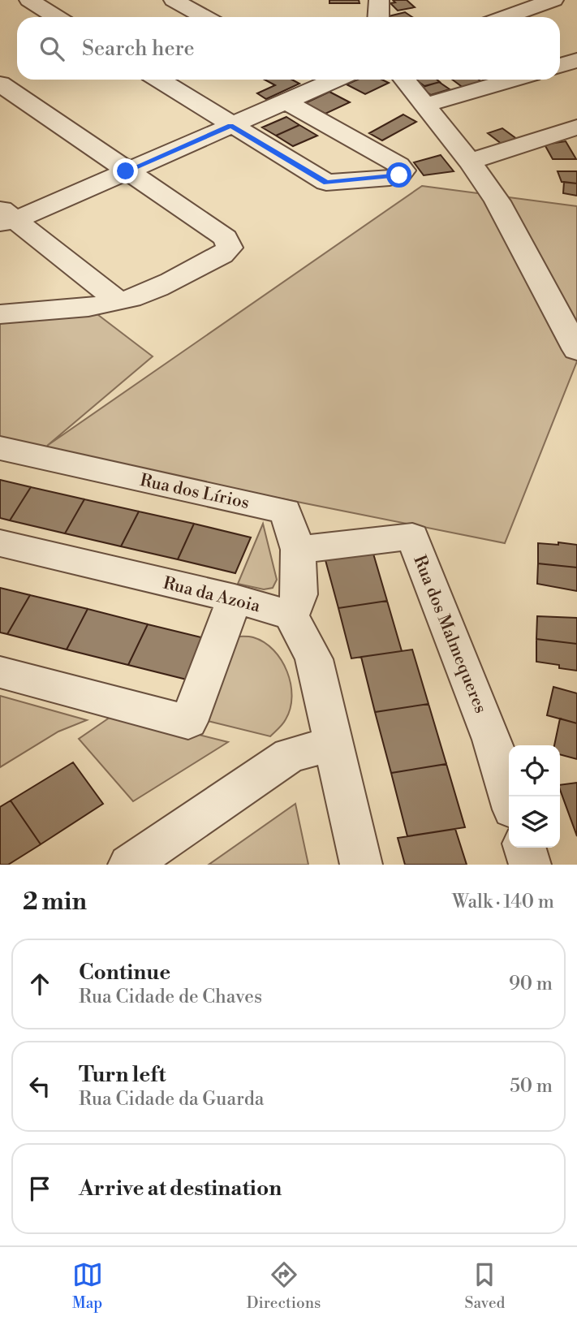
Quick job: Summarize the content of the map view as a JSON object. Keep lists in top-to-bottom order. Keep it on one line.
{"streets":{"street":["Rua dos Lírios","Rua da Azoia","Rua dos Malmequeres"]},"crossings":[["Rua dos Lírios","Rua da Azoia"],["Rua dos Lírios","Rua dos Malmequeres"]],"page":{"search":"Search here","heading":["2 min","Walk · 140 m"],"list":[["Continue","Rua Cidade de Chaves","90 m"],["Turn left","Rua Cidade da Guarda","50 m"],"Arrive at destination"],"nav":["Map","Directions","Saved"]}}
